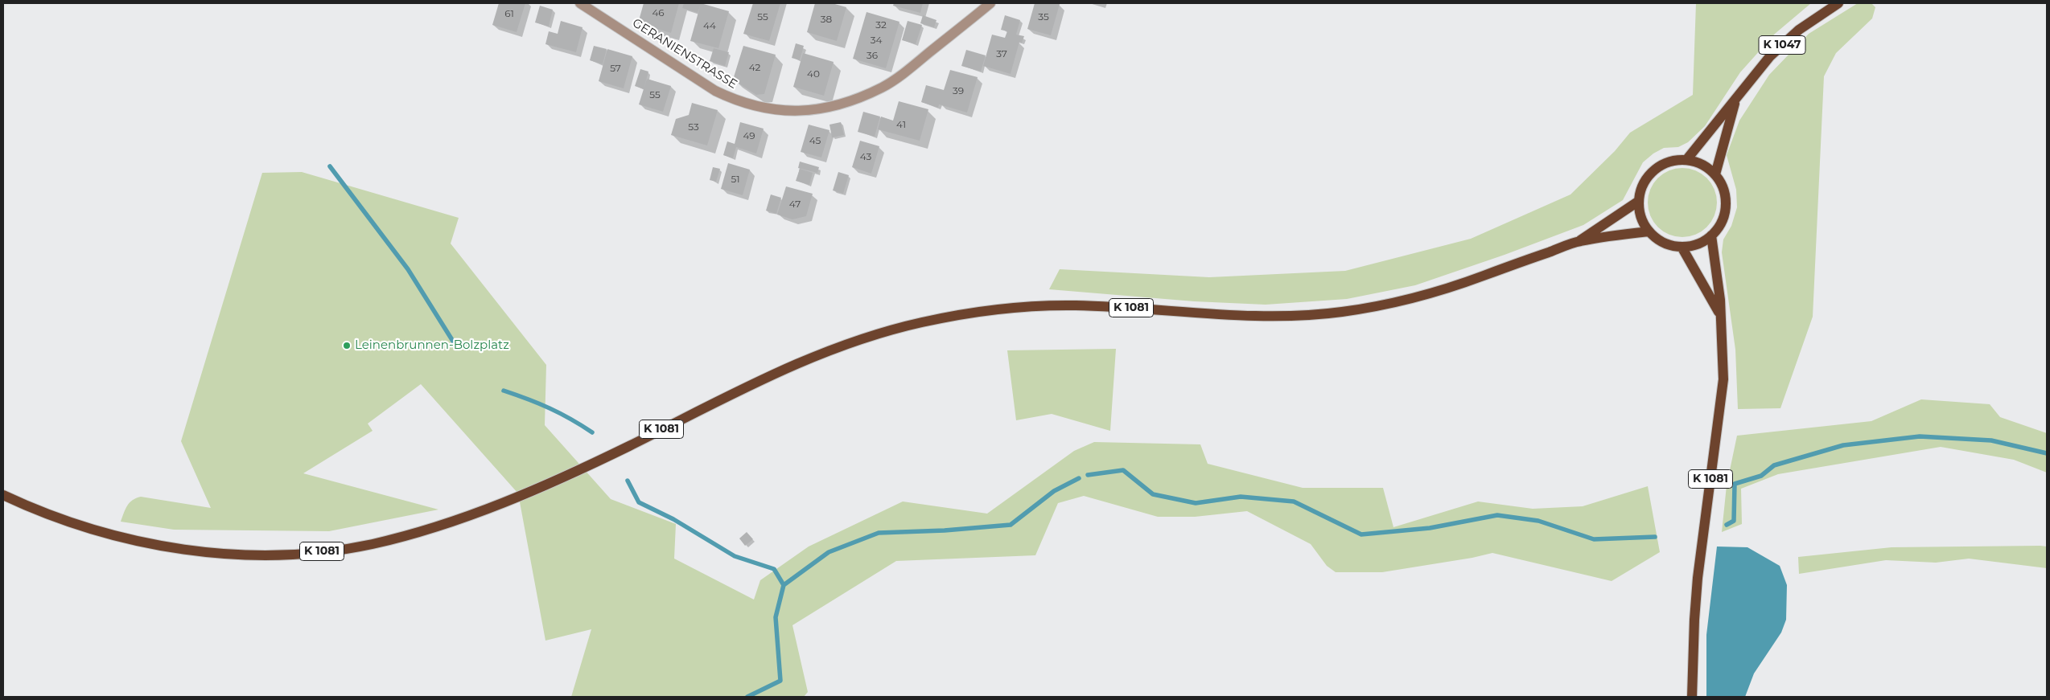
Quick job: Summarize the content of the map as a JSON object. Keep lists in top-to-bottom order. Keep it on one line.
{"streets":{"main road":["K 1047","K 1081"],"street":["GERANIENSTRASSE"]},"crossings":[["K 1047","K 1081"]],"places":["Leinenbrunnen-Bolzplatz"],"house_numbers":["46","61","55","35","38","32","44","34","37","36","42","57","40","39","55","41","53","49","45","43","51","47"]}
